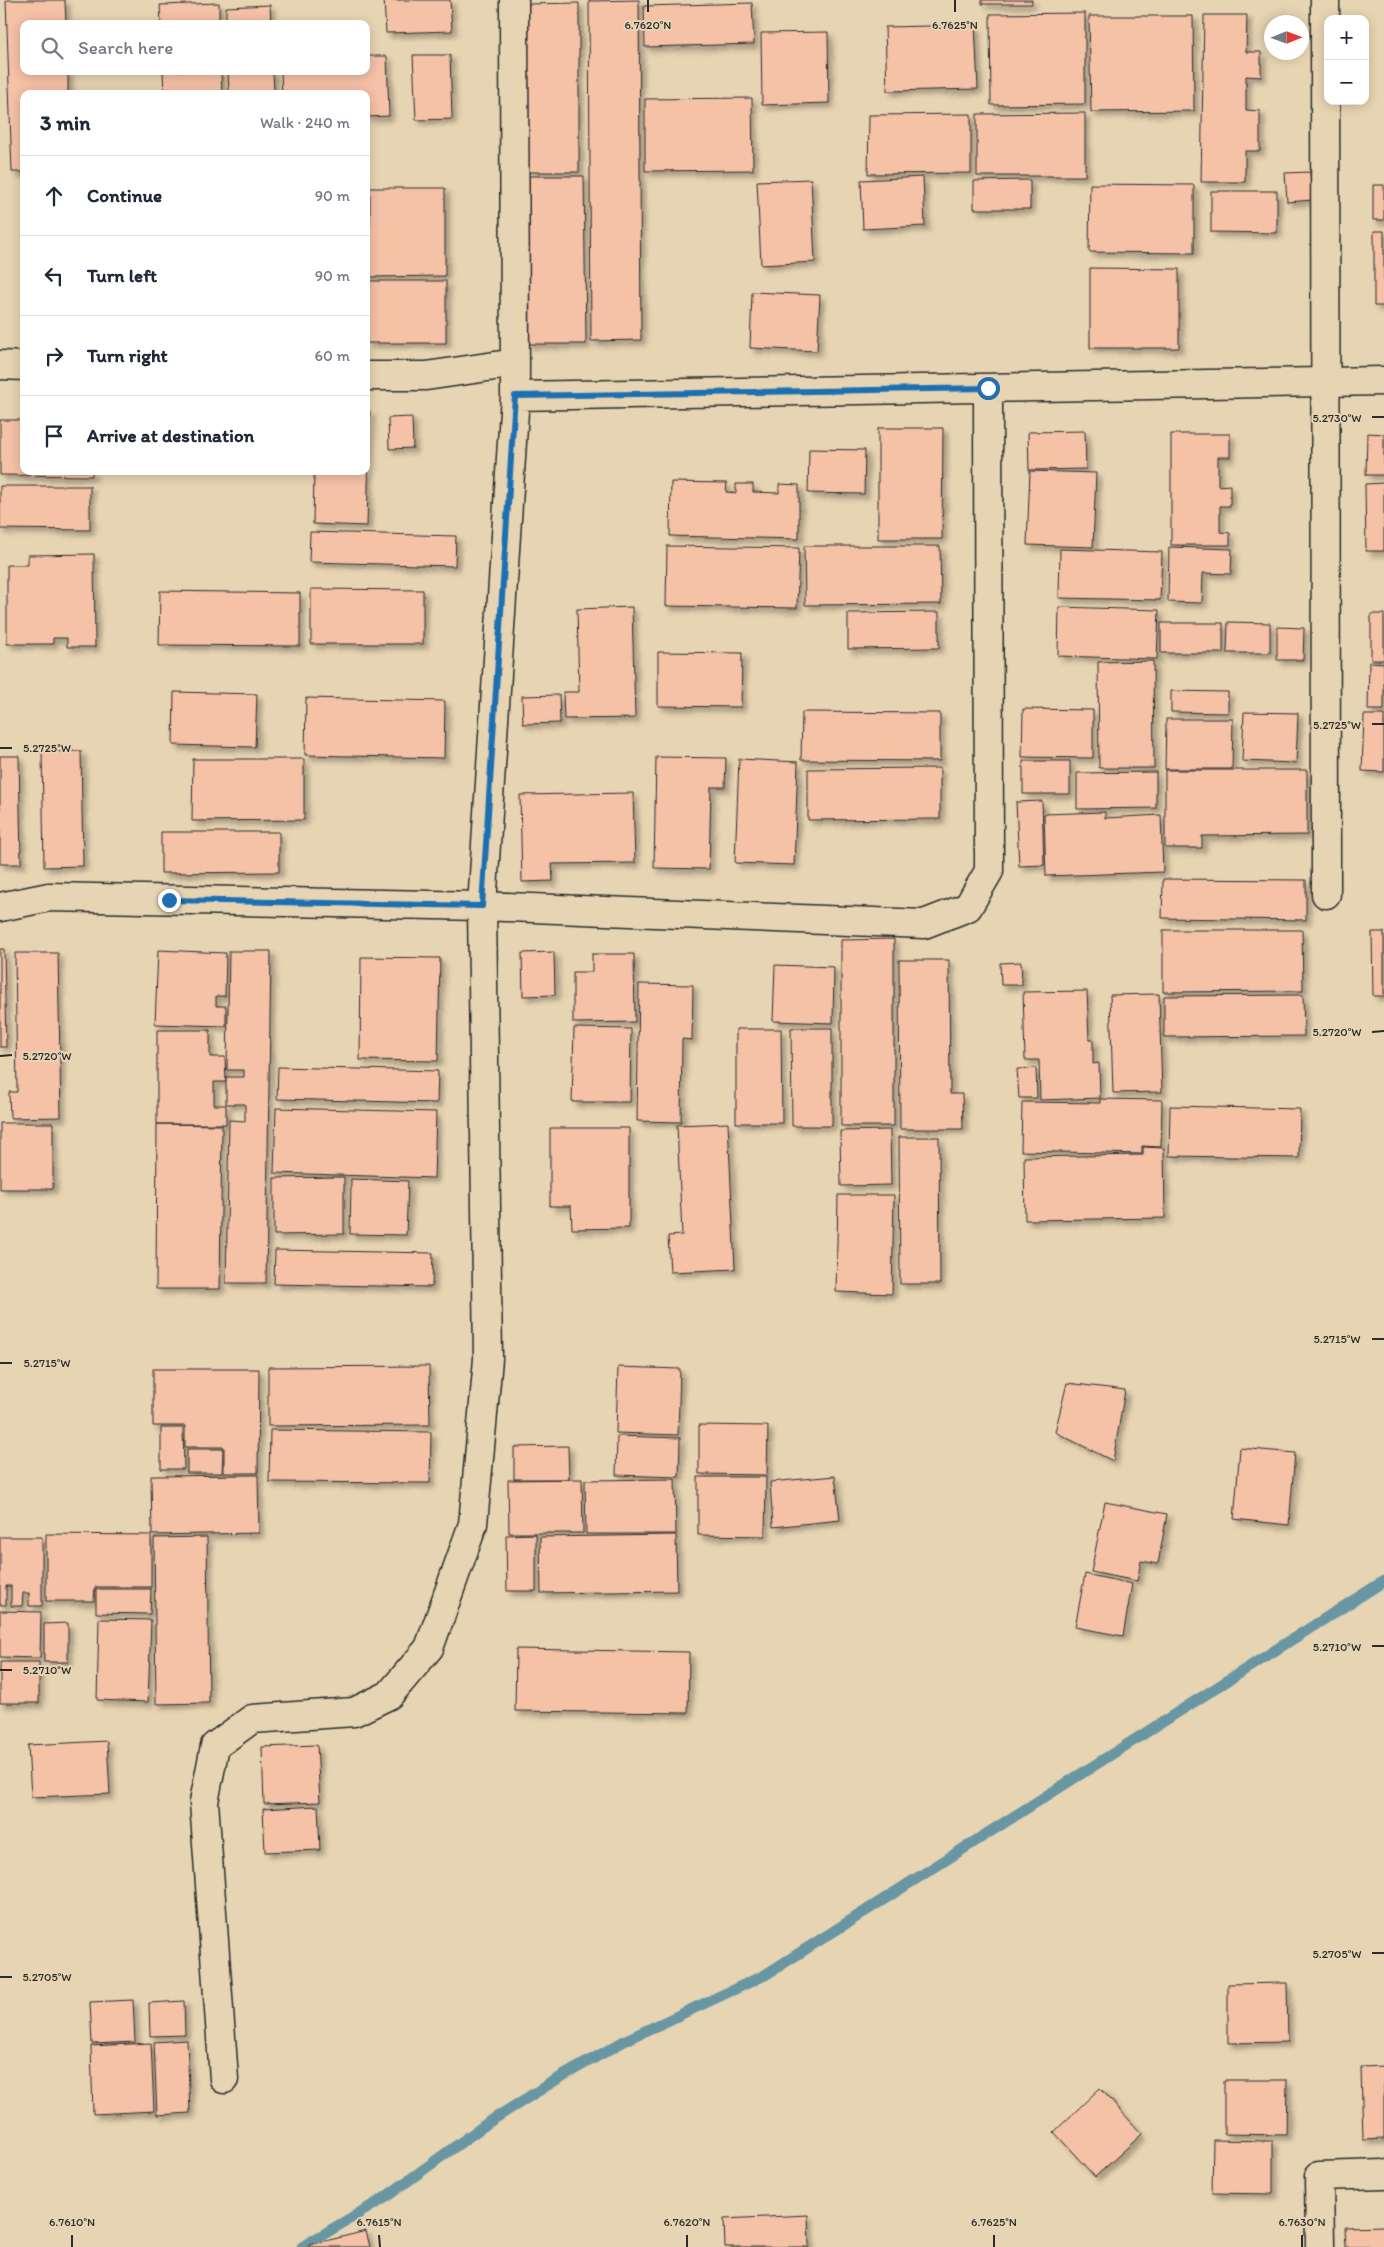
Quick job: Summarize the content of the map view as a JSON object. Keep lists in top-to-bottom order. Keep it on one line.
{"north":"right","page":{"map_buttons":["+","−"],"search":"Search here","heading":["3 min","Walk · 240 m"],"list":[["Continue","90 m"],["Turn left","90 m"],["Turn right","60 m"],"Arrive at destination"]},"coordinates":["6.7620°N","6.7625°N","5.2730°W","5.2725°W","5.2720°W","5.2715°W","5.2710°W","5.2705°W","6.7610°N","6.7615°N","6.7630°N"]}
